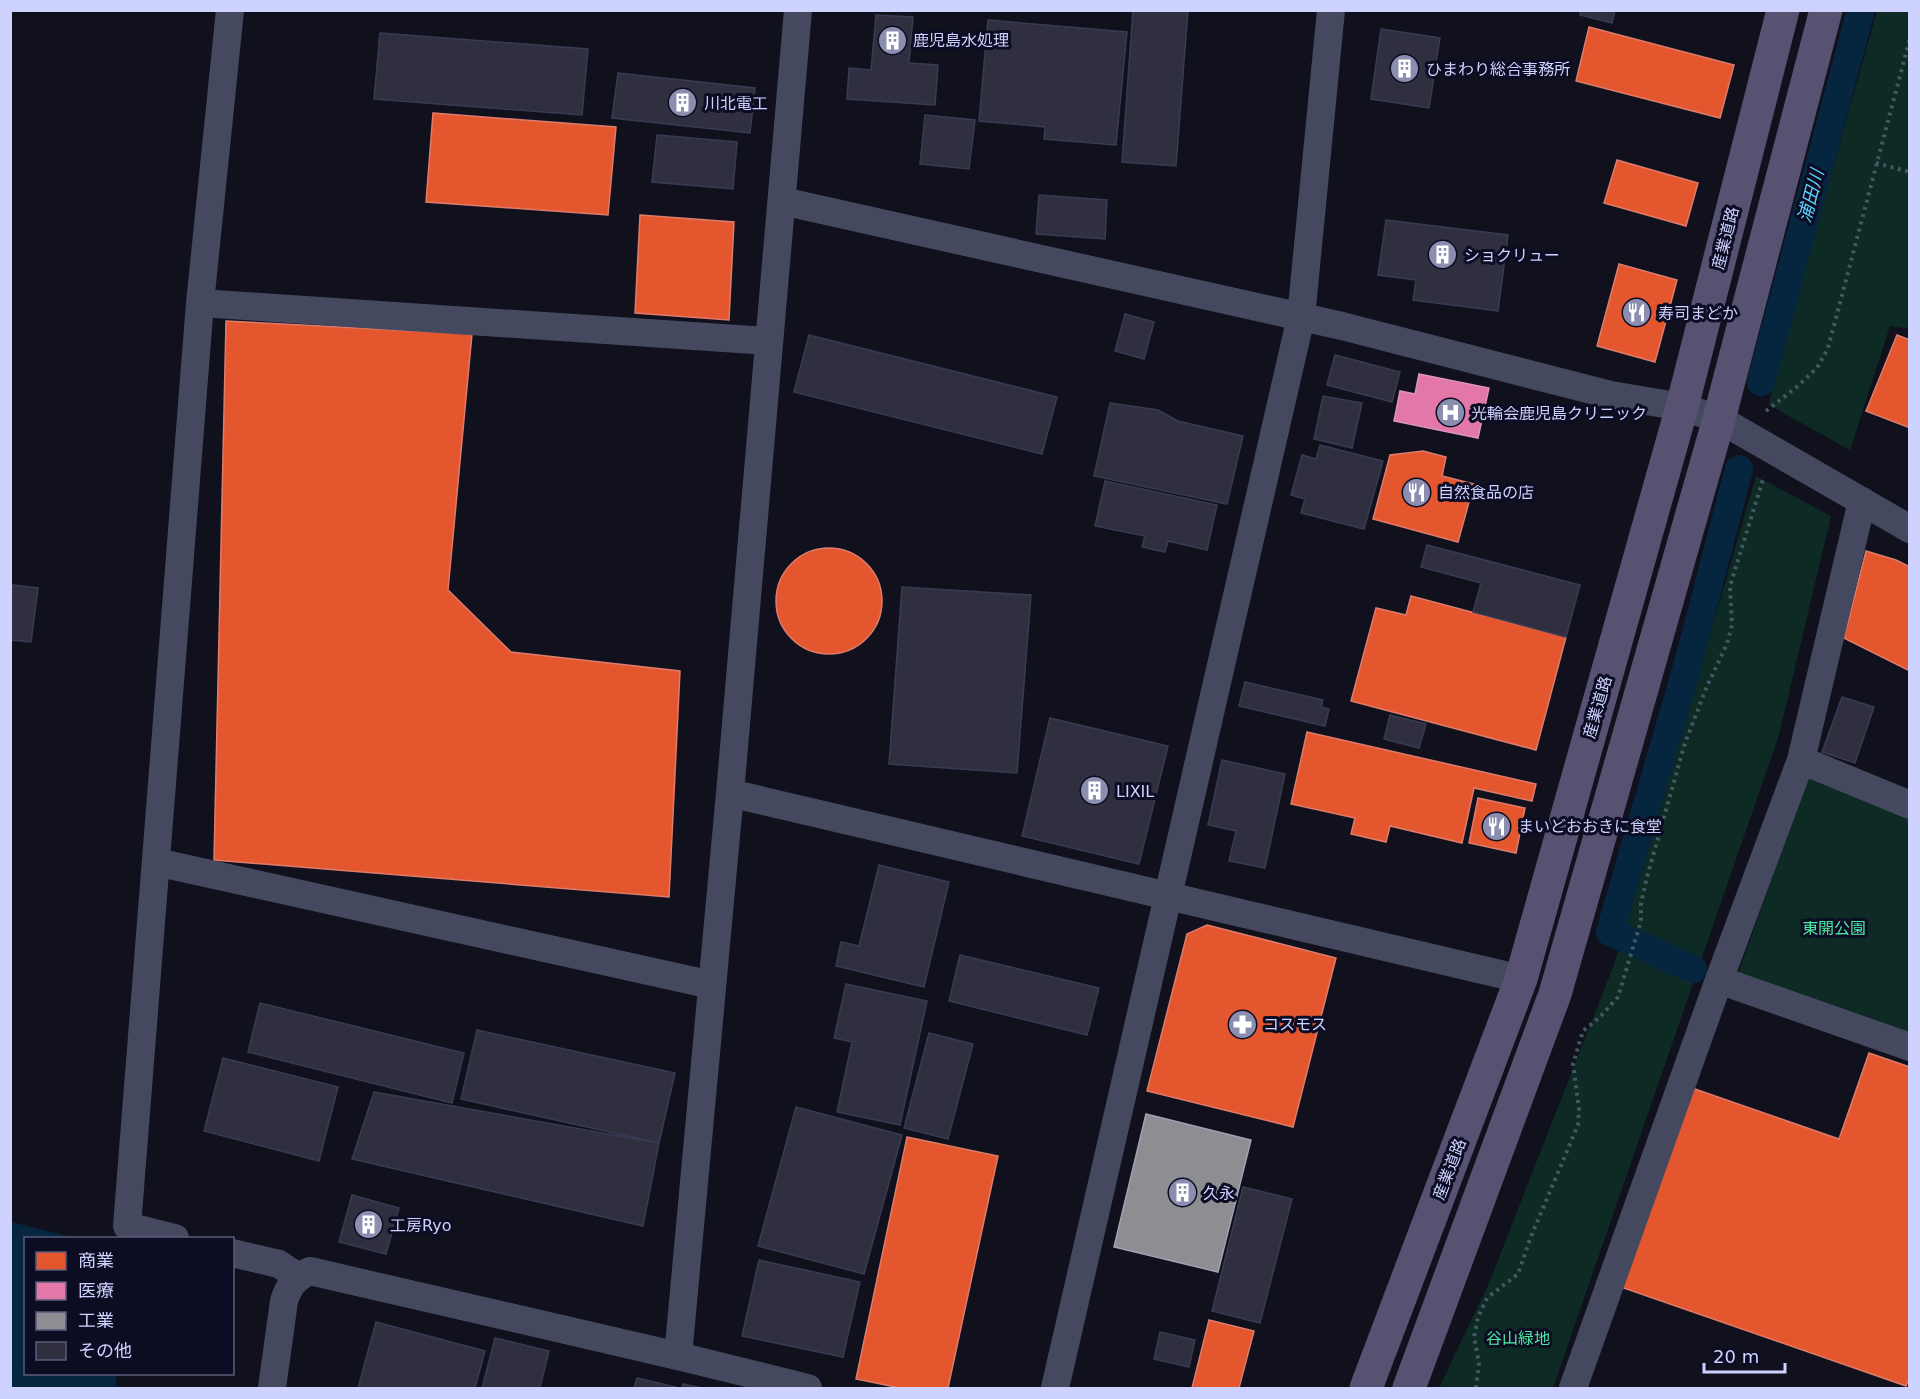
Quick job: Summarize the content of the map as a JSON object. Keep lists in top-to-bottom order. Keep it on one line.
{"streets":{"main road":["産業道路"]},"water":["浦田川"],"parks":["東開公園","谷山緑地"],"places":{"building":["鹿児島水処理","ひまわり総合事務所","川北電工","ショクリュー","LIXIL","久永","工房Ryo"],"restaurant":["寿司まどか","自然食品の店","まいどおおきに食堂"],"hospital":["光輪会鹿児島クリニック"],"pharmacy":["コスモス"]},"legend":["商業","医療","工業","その他"],"scale_bar":"20 m"}
